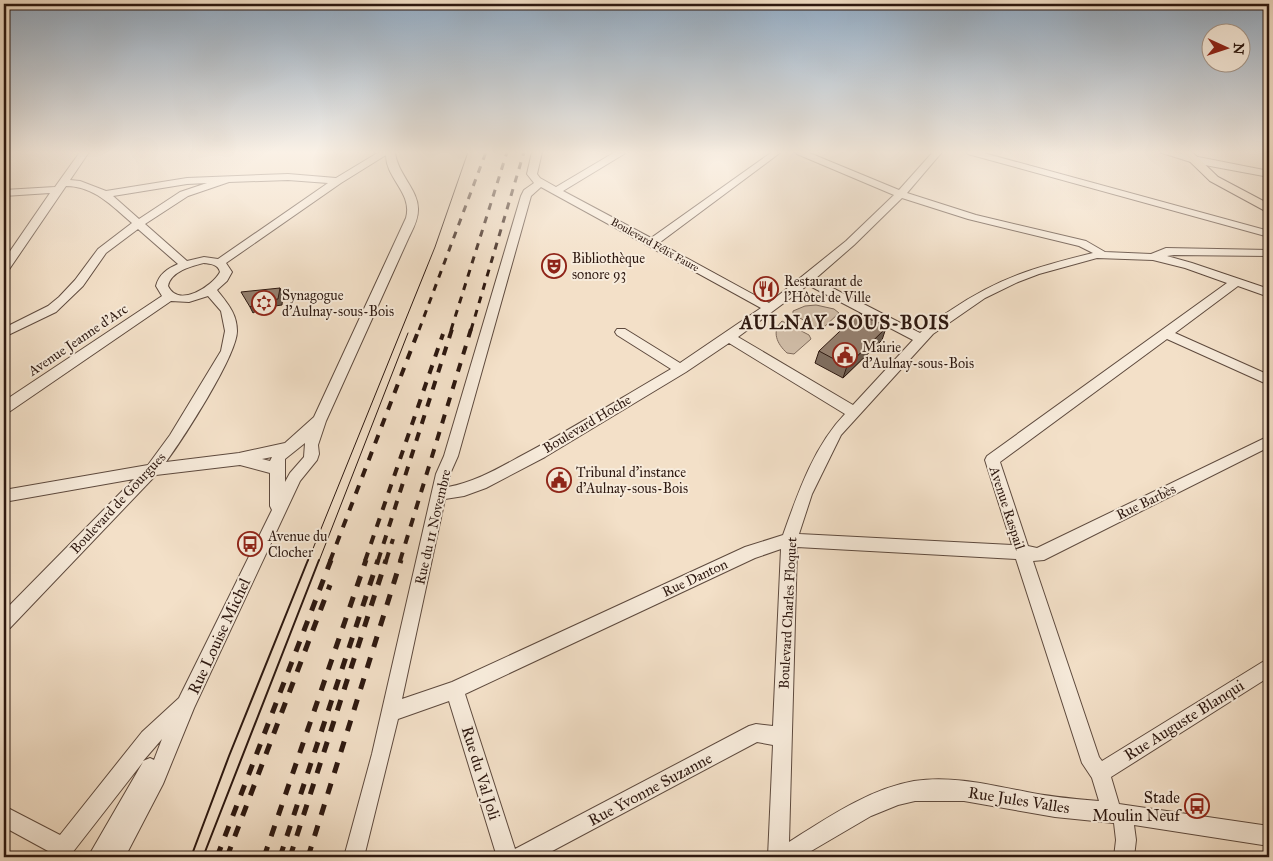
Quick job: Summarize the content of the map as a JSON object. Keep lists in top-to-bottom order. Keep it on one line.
{"streets":{"street":["Boulevard Félix Faure","Avenue Jeanne d'Arc","Boulevard Hoche","Rue Barbès","Boulevard de Gourgues","Avenue Raspail","Rue du 11 Novembre","Rue Danton","Boulevard Charles Floquet","Rue Louise Michel","Rue Auguste Blanqui","Rue du Val Joli","Rue Yvonne Suzanne","Rue Jules Valles"]},"crossings":[["Boulevard Félix Faure","Boulevard Hoche"],["Boulevard Hoche","Rue du 11 Novembre"],["Rue Barbès","Avenue Raspail"],["Rue Barbès","Rue Danton"],["Avenue Raspail","Rue Danton"],["Avenue Raspail","Rue Auguste Blanqui"],["Avenue Raspail","Rue Jules Valles"],["Rue du 11 Novembre","Rue Danton"],["Rue Danton","Boulevard Charles Floquet"],["Rue Danton","Rue du Val Joli"],["Boulevard Charles Floquet","Rue Yvonne Suzanne"]],"districts":["AULNAY-SOUS-BOIS"],"places":{"theatre":["Bibliothèque sonore 93"],"restaurant":["Restaurant de l'Hôtel de Ville"],"synagogue":["Synagogue d'Aulnay-sous-Bois"],"public building":["Mairie d'Aulnay-sous-Bois","Tribunal d'instance d'Aulnay-sous-Bois"],"bus stop":["Avenue du Clocher","Stade Moulin Neuf"]},"north":"right"}
